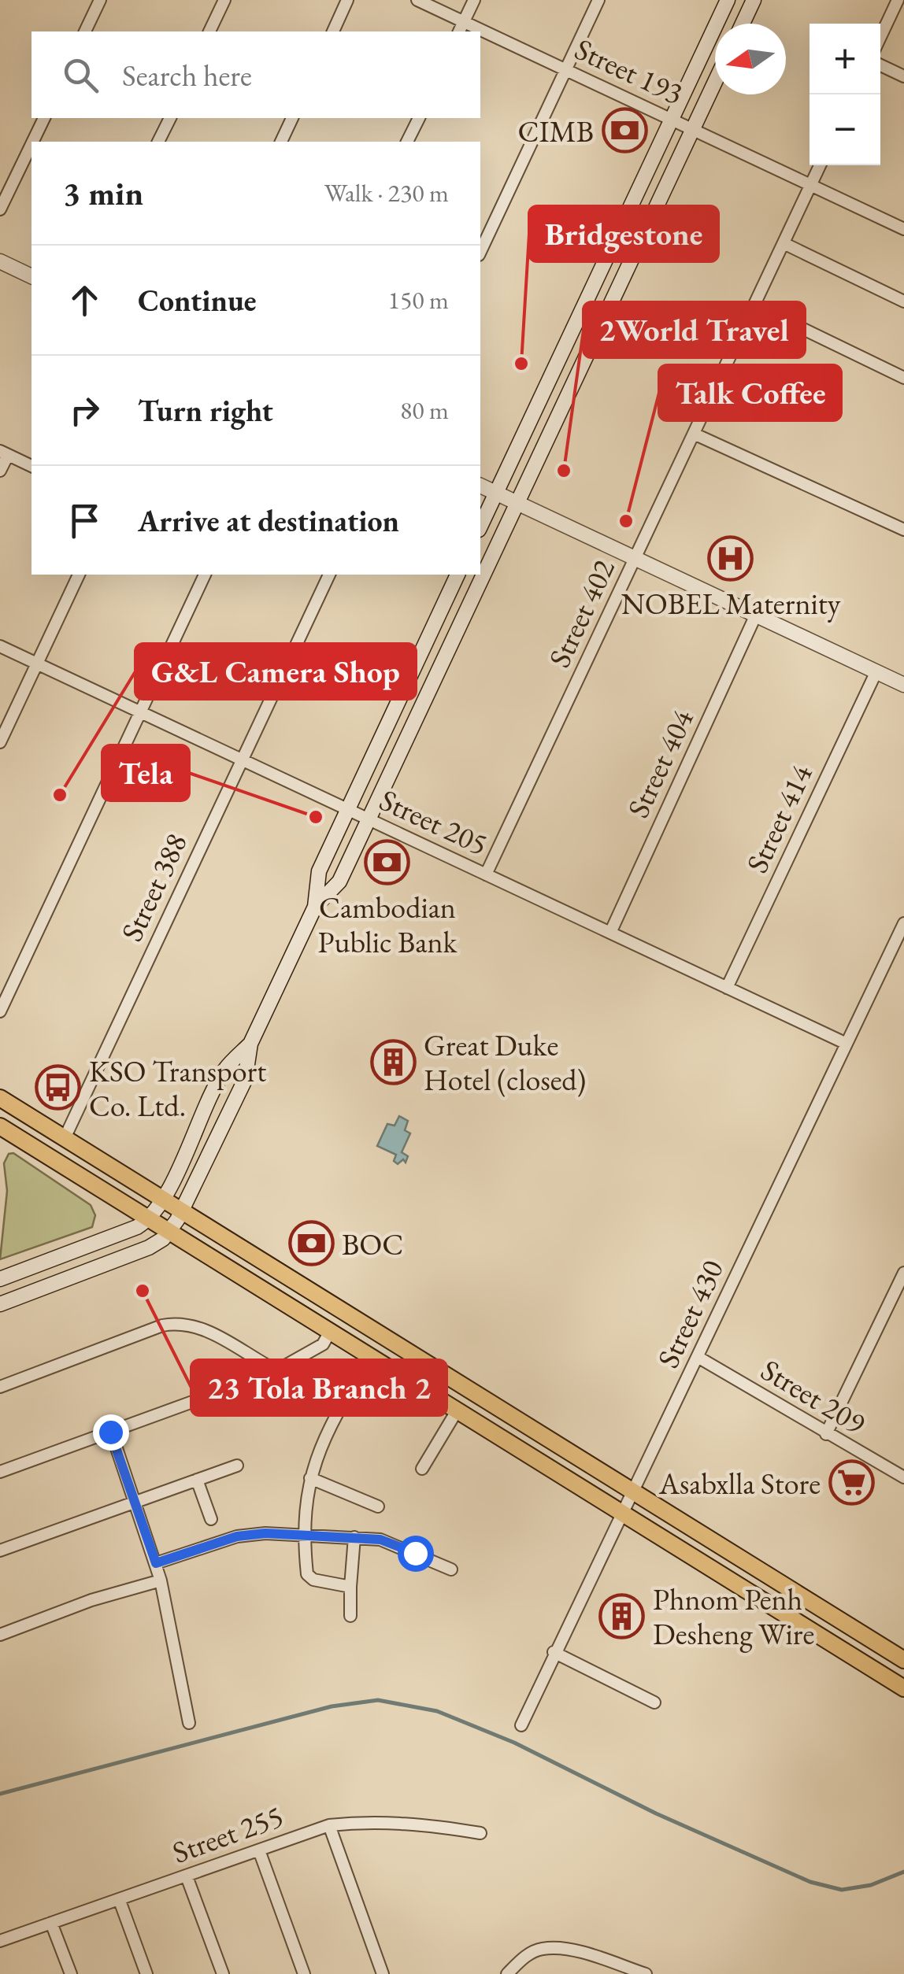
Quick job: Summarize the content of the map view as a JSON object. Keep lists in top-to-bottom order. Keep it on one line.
{"streets":{"street":["Street 193","Street 402","Street 404","Street 414","Street 205","Street 388","Street 430","Street 209","Street 255"]},"crossings":[["Street 193","Street 402"],["Street 402","Street 205"],["Street 404","Street 205"],["Street 414","Street 205"],["Street 205","Street 388"],["Street 205","Street 430"],["Street 430","Street 209"]],"places":{"bank":["CIMB","Cambodian Public Bank","BOC"],"other":["Bridgestone","2World Travel","Talk Coffee","G&L Camera Shop","Tela","23 Tola Branch 2"],"hospital":["NOBEL Maternity"],"building":["Great Duke Hotel (closed)","Phnom Penh Desheng Wire"],"bus stop":["KSO Transport Co. Ltd."],"supermarket":["Asabxlla Store"]},"north":"left","page":{"map_buttons":["+","−"],"search":"Search here","heading":["3 min","Walk · 230 m"],"list":[["Continue","150 m"],["Turn right","80 m"],"Arrive at destination"]}}
